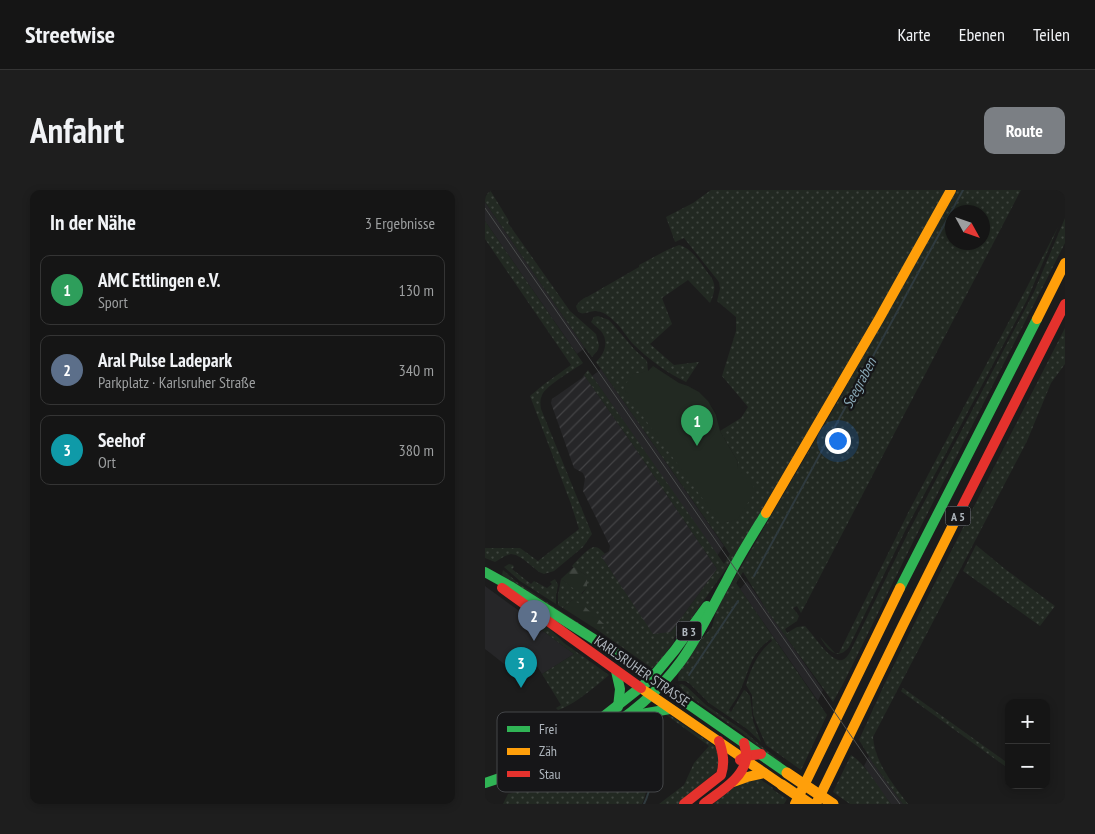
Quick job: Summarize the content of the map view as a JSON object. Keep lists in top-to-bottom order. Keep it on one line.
{"streets":{"main road":["A 5","B 3","KARLSRUHER STRASSE"]},"crossings":[["B 3","KARLSRUHER STRASSE"]],"water":["Seegraben"],"legend":["Frei","Zäh","Stau"],"north":"bottom right","page":{"header":"Streetwise","nav":["Karte","Ebenen","Teilen"],"title":"Anfahrt","buttons":"Route","heading":["In der Nähe","3 Ergebnisse"],"list":[{"mark":"1","name":"AMC Ettlingen e.V.","note":"Sport","value":"130 m"},{"mark":"2","name":"Aral Pulse Ladepark","note":"Parkplatz · Karlsruher Straße","value":"340 m"},{"mark":"3","name":"Seehof","note":"Ort","value":"380 m"}],"pins":["1","2","3"],"map_buttons":["+","−"]}}
